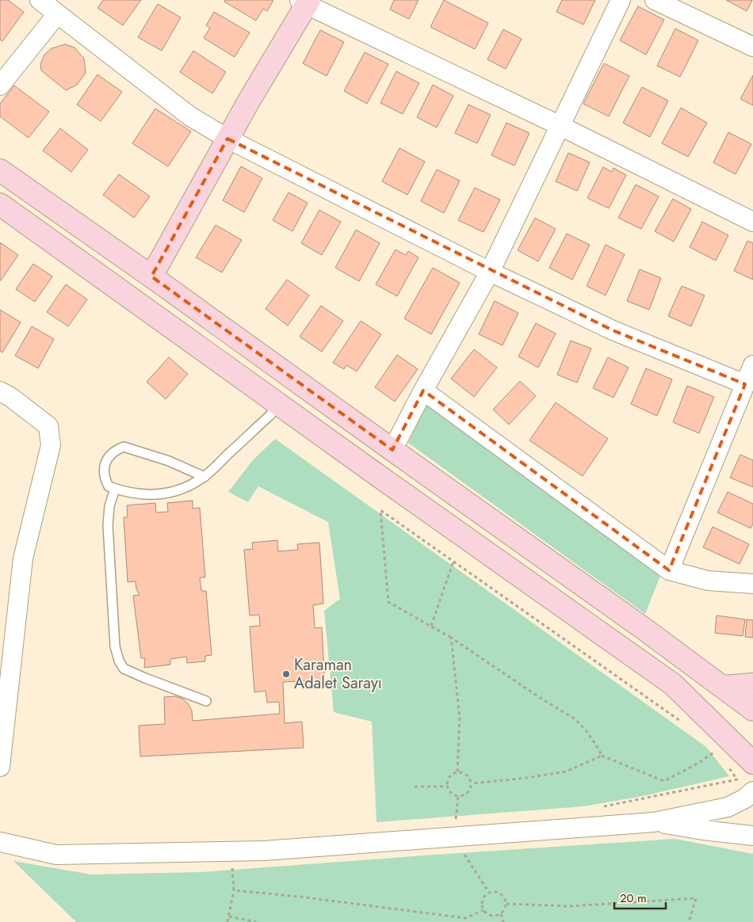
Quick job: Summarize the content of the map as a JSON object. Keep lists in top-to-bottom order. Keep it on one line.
{"places":["Karaman Adalet Sarayı"],"scale_bar":"20 m"}
